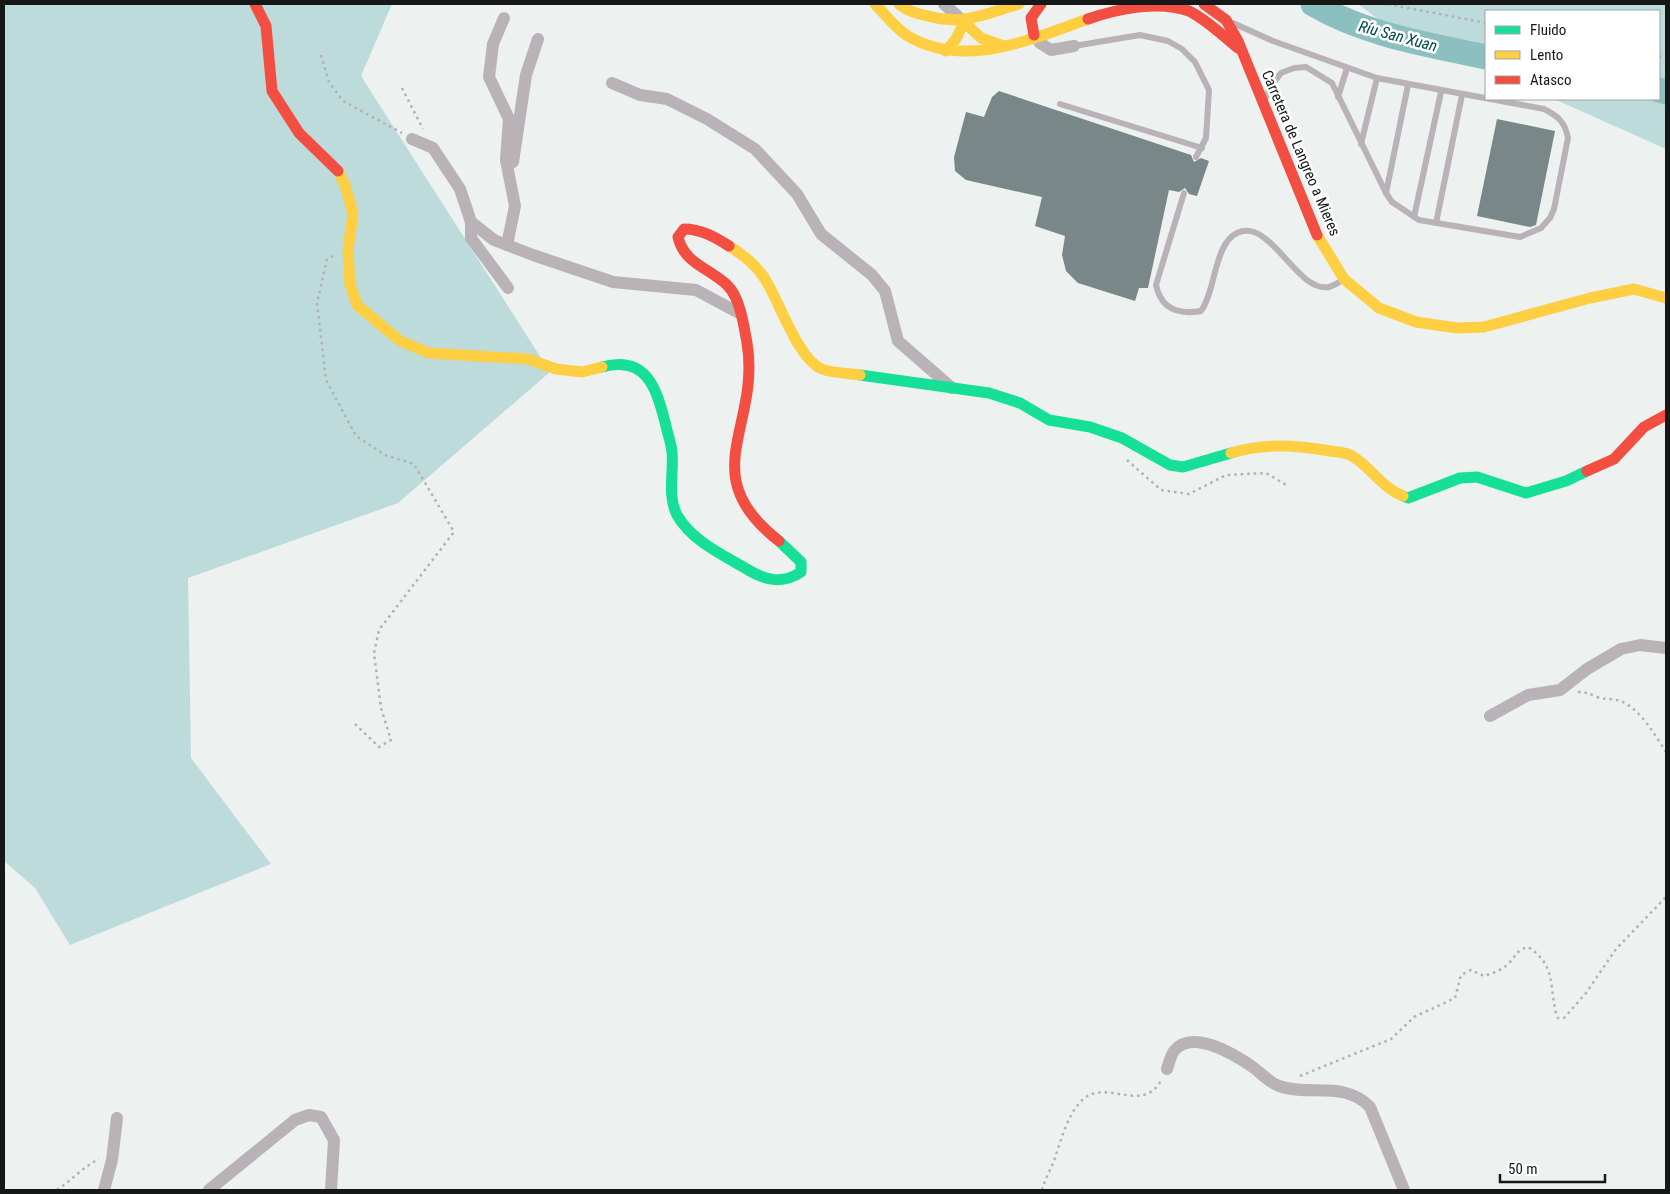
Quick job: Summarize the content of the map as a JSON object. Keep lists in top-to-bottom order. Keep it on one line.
{"streets":{"street":["Carretera de Langreo a Mieres"]},"water":["Ríu San Xuan"],"legend":["Fluido","Lento","Atasco"],"scale_bar":"50 m"}
